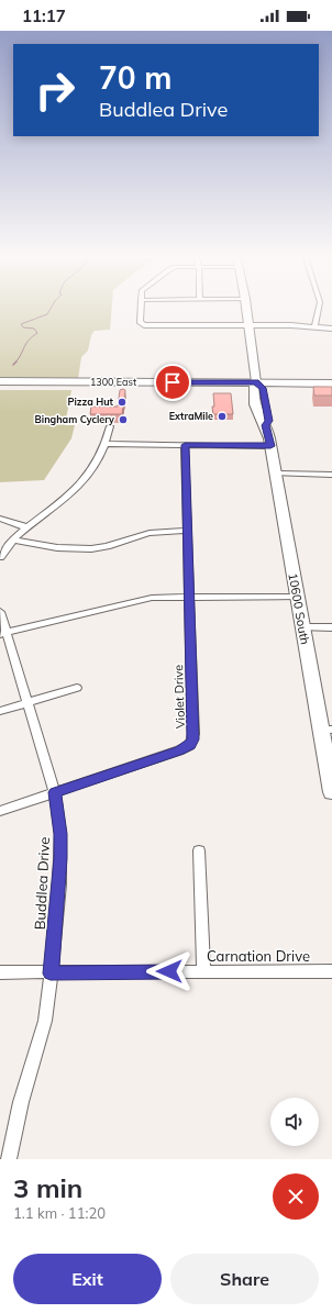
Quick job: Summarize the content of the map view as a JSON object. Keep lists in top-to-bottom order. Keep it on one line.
{"streets":{"main road":["1300 East","10600 South"],"street":["Violet Drive","Buddlea Drive","Carnation Drive"]},"crossings":[["1300 East","10600 South"],["Violet Drive","Buddlea Drive"],["Buddlea Drive","Carnation Drive"]],"places":["Pizza Hut","ExtraMile","Bingham Cyclery"],"page":{"status":"11:17","turn":["70 m","Buddlea Drive"],"heading":["3 min","1.1 km · 11:20"],"buttons":["Exit","Share"]}}
